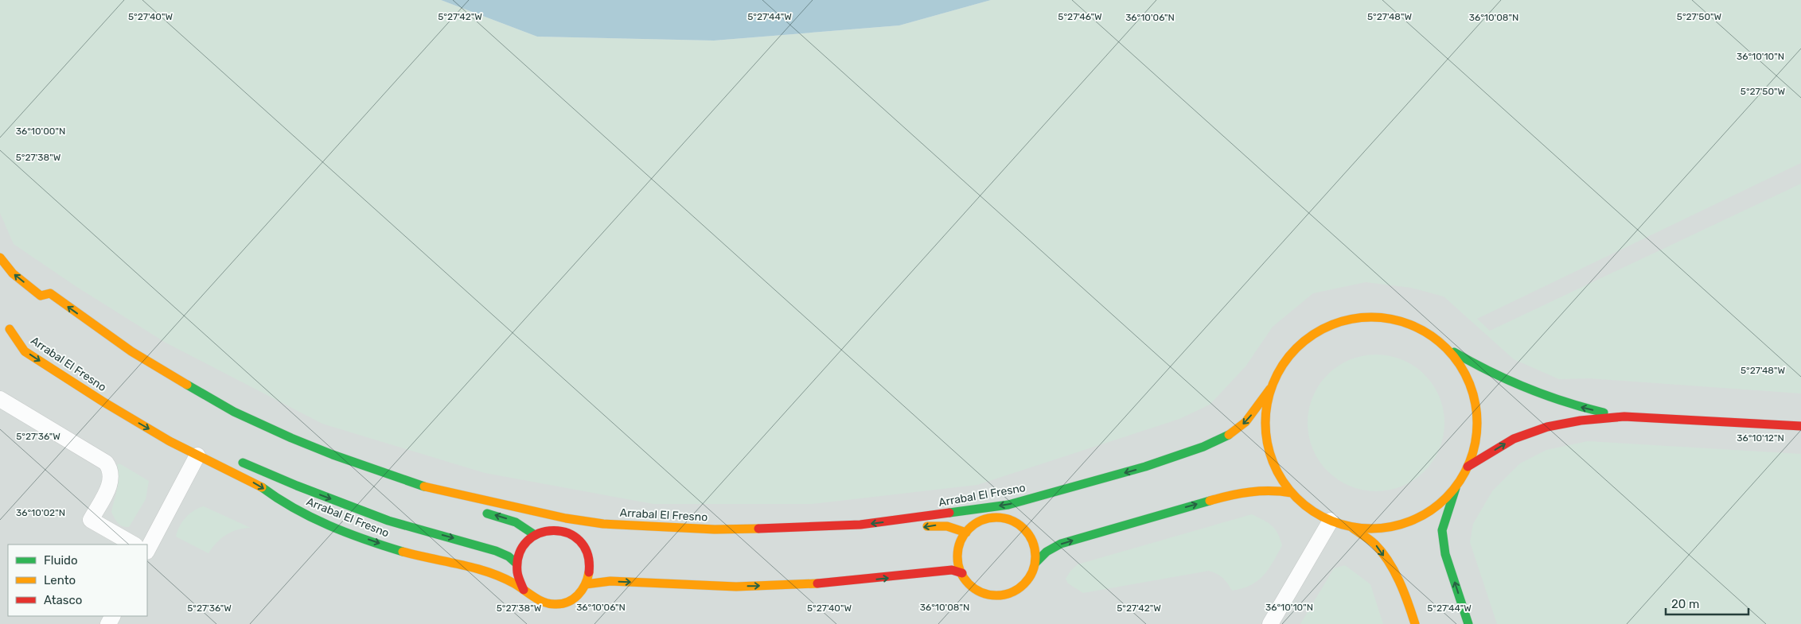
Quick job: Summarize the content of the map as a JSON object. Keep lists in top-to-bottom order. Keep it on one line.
{"streets":{"street":["Arrabal El Fresno"]},"legend":["Fluido","Lento","Atasco"],"scale_bar":"20 m","coordinates":["5°27'50\"W","5°27'40\"W","5°27'42\"W","5°27'44\"W","5°27'46\"W","5°27'48\"W","36°10'06\"N","36°10'08\"N","36°10'10\"N","36°10'00\"N","5°27'38\"W","5°27'36\"W","36°10'12\"N","36°10'02\"N"]}
